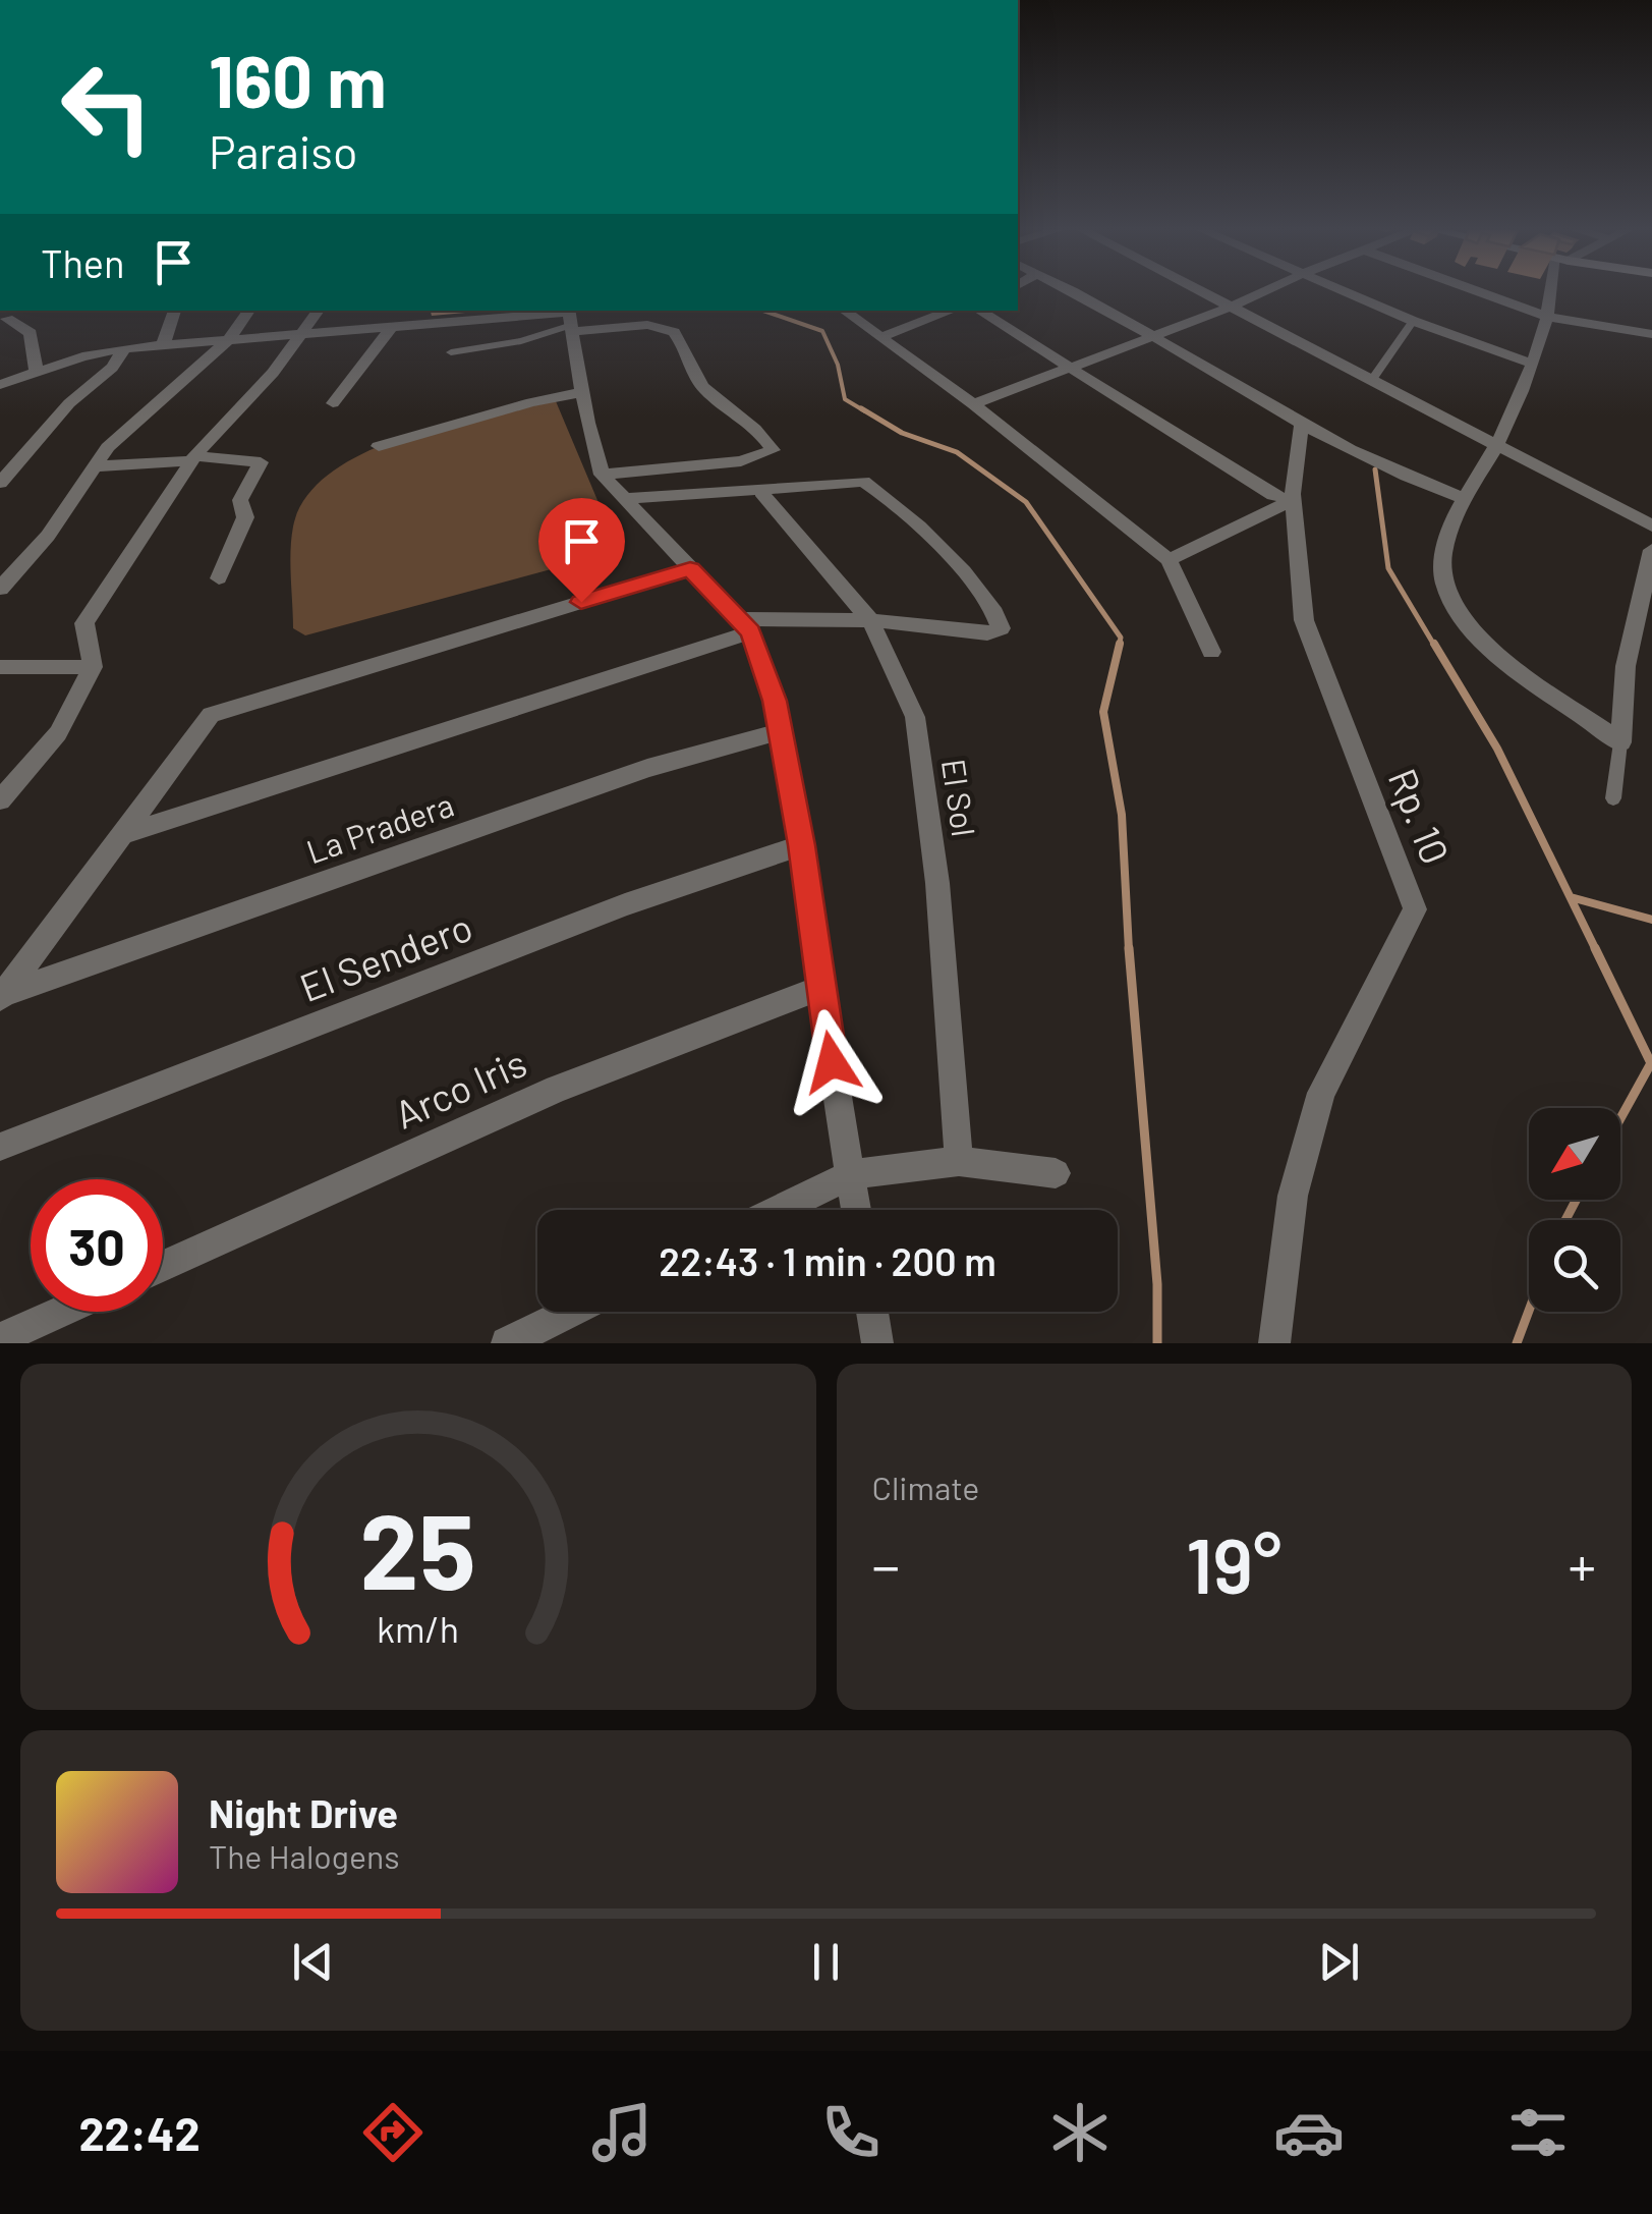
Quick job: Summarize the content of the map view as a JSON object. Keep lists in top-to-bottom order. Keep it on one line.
{"streets":{"street":["El Sol","Rp. 10","La Pradera","El Sendero","Arco Iris"]},"north":"bottom left","page":{"turn":["160 m","Paraiso"],"then":"Then","limit":"30","trip":"22:43 · 1 min · 200 m","tile":"Climate","heat":["−","19°","+"],"song":["Night Drive","The Halogens"],"tabs":"22:42","gauge":["25","km/h"]}}
